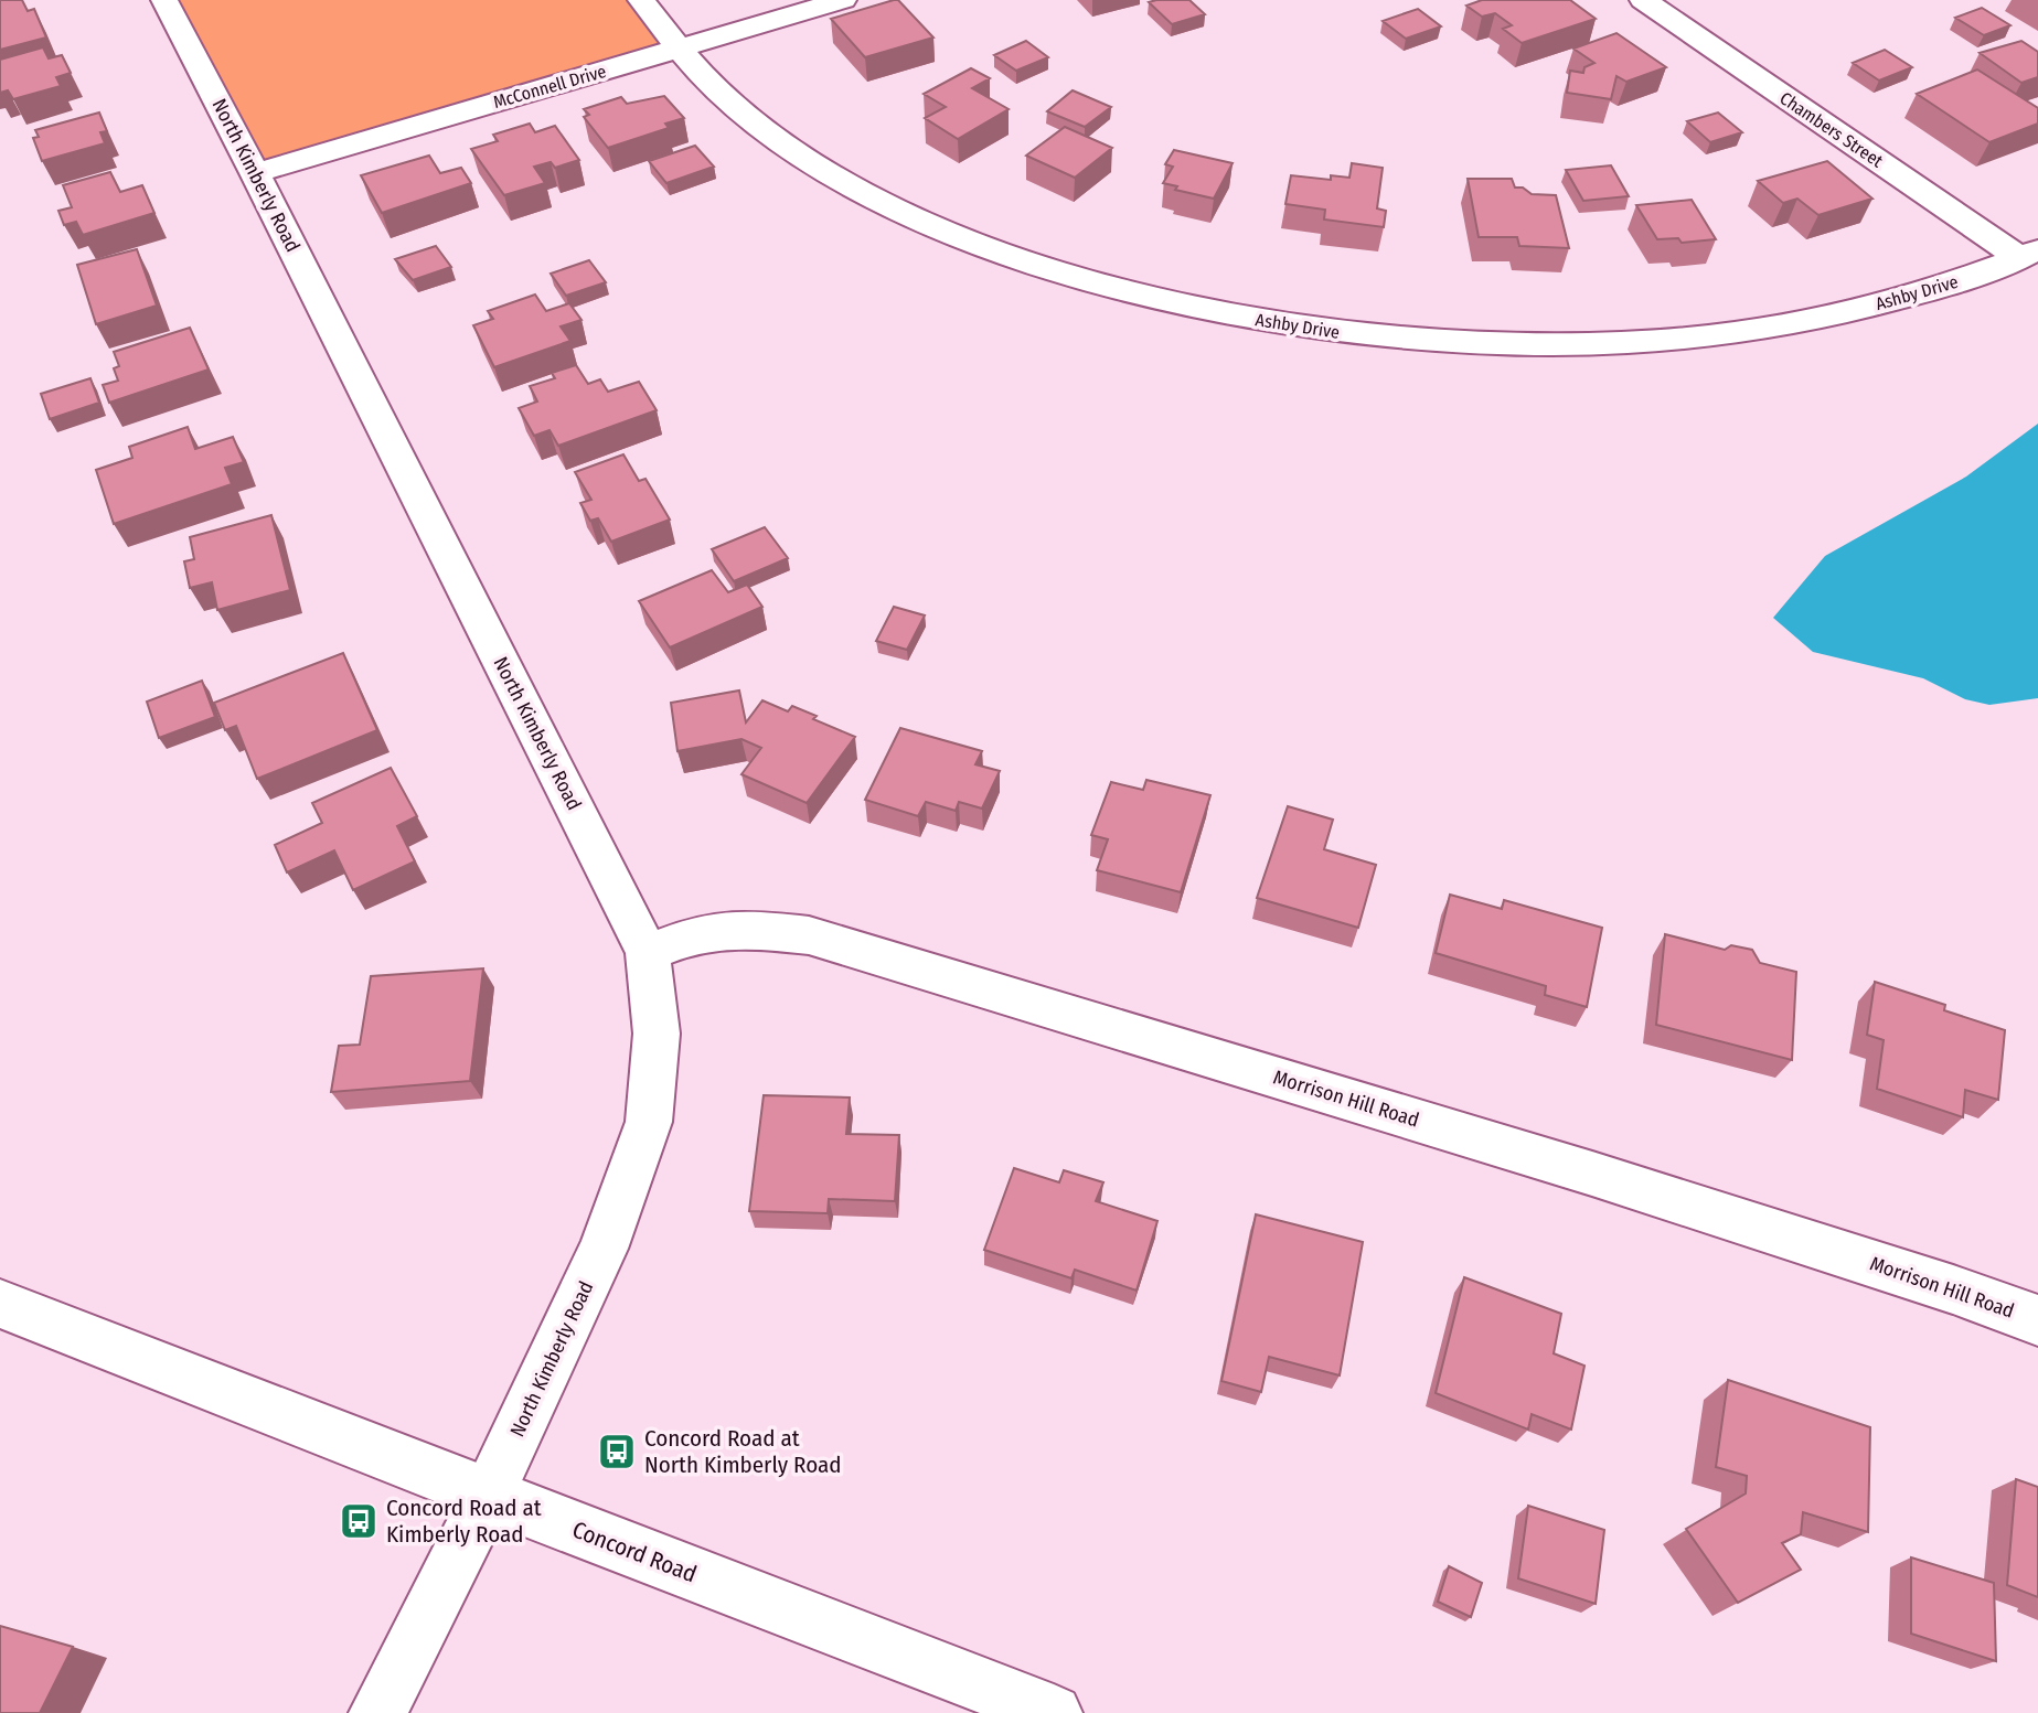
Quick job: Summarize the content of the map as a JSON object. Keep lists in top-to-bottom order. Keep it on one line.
{"streets":{"street":["McConnell Drive","Chambers Street","North Kimberly Road","Ashby Drive","Morrison Hill Road","Concord Road"]},"crossings":[["McConnell Drive","North Kimberly Road"],["McConnell Drive","Ashby Drive"],["Chambers Street","Ashby Drive"],["North Kimberly Road","Morrison Hill Road"],["North Kimberly Road","Concord Road"]],"places":{"bus stop":["Concord Road at North Kimberly Road","Concord Road at Kimberly Road"]}}
